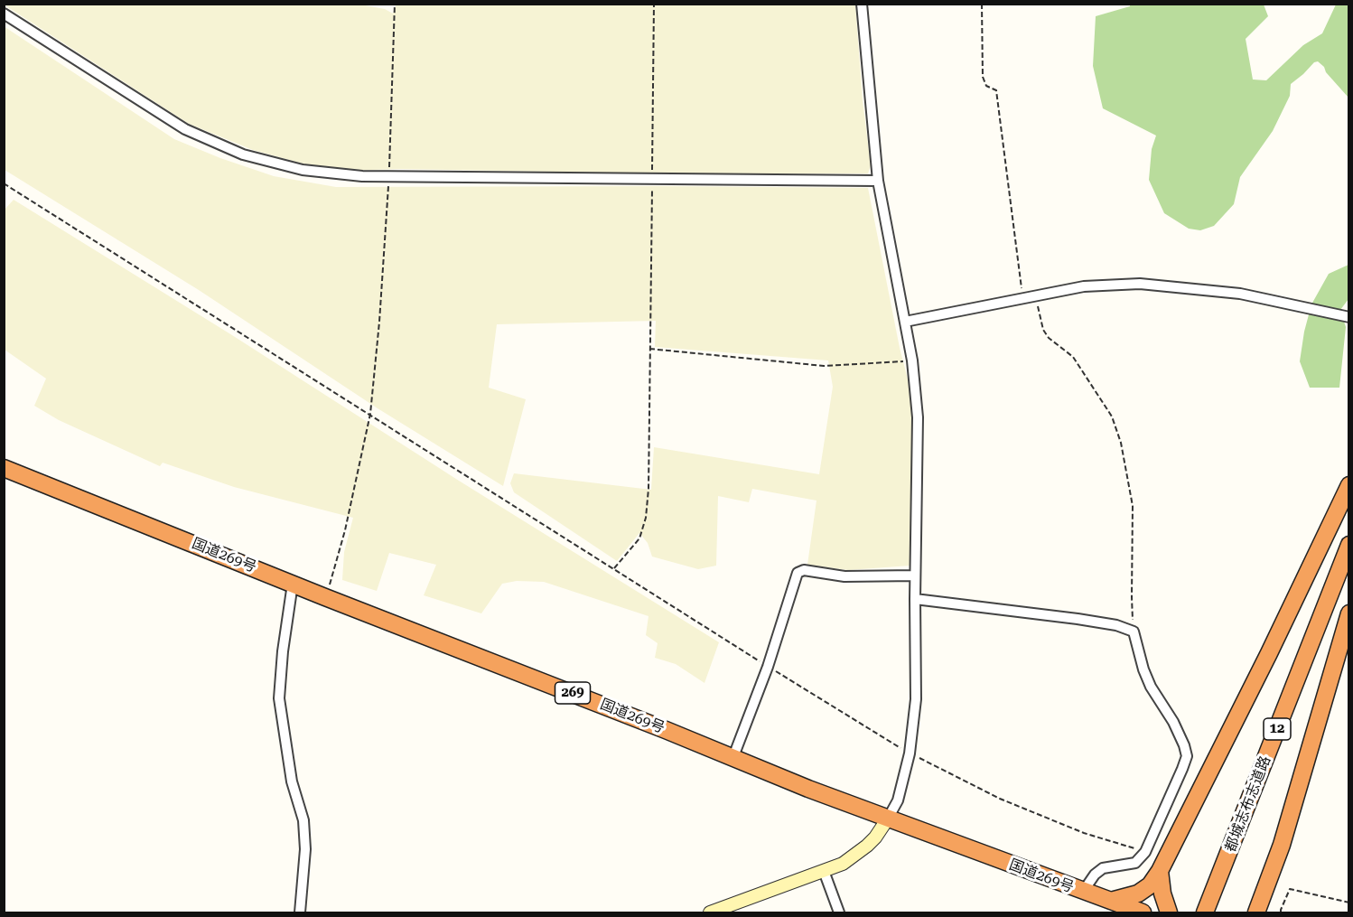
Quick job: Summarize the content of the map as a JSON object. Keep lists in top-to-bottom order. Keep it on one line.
{"streets":{"highway":["国道269号","269","12","都城志布志道路"]}}
